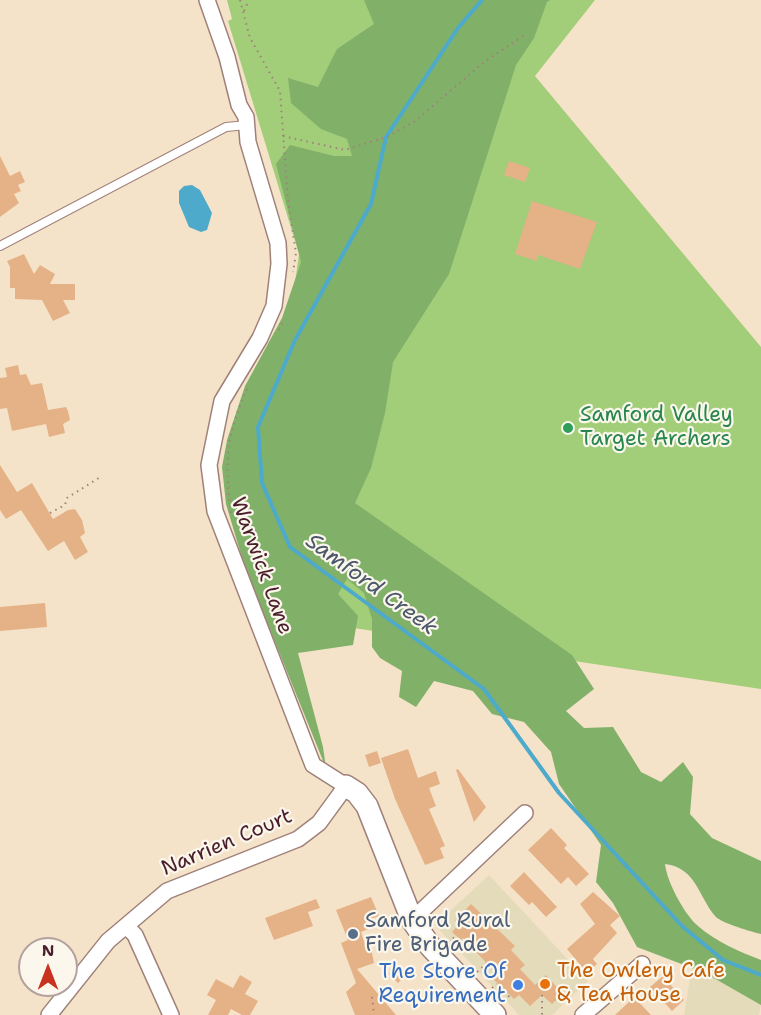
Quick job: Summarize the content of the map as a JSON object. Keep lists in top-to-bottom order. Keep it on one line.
{"streets":{"street":["Warwick Lane","Narrien Court"]},"crossings":[["Warwick Lane","Narrien Court"]],"water":["Samford Creek"],"places":["Samford Valley Target Archers","Samford Rural Fire Brigade","The Owlery Cafe & Tea House","The Store Of Requirement"],"north":"top"}
